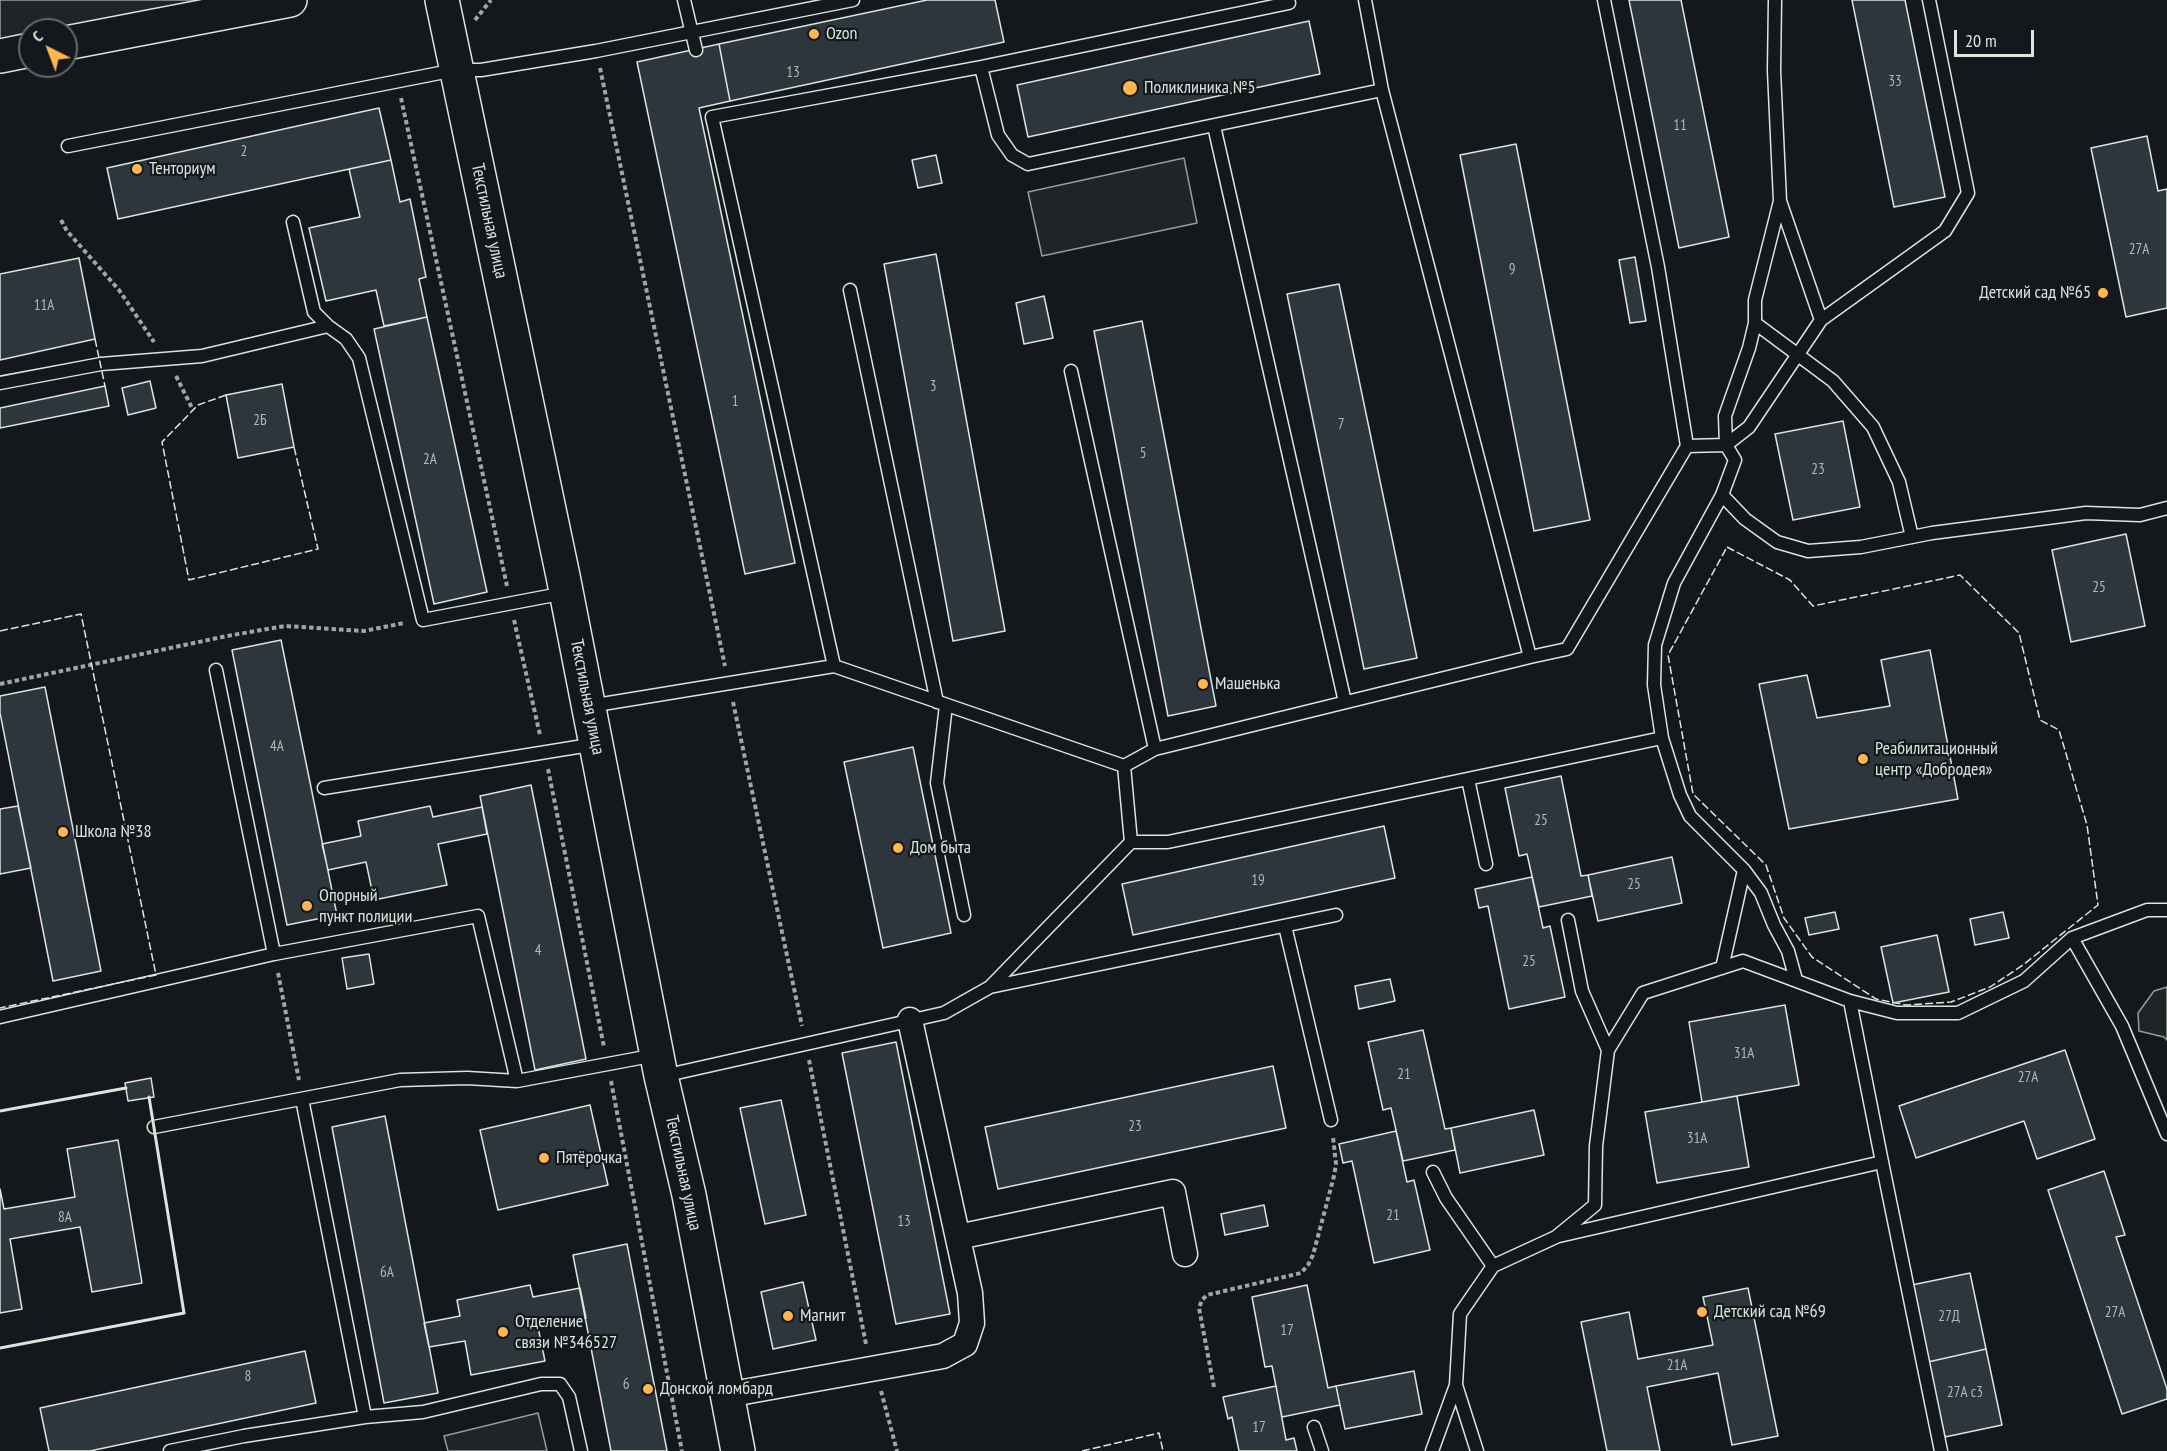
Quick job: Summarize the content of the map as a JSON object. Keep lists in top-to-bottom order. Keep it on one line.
{"streets":{"main road":["Текстильная улица"]},"places":["Ozon","Поликлиника №5","Тенториум","Детский сад №65","Машенька","Реабилитационный центр «Добродея»","Школа №38","Дом быта","Опорный пункт полиции","Пятёрочка","Детский сад №69","Магнит","Отделение связи №346527","Донской ломбард"],"house_numbers":["13","33","11","2","27А","9","11А","3","1","2Б","7","5","2А","23","25","4А","25","19","25","4","25","31А","21","27А","23","31А","21","8А","13","6А","27А","27Д","17","21А","8","6","27А с3","17"],"scale_bar":"20 m","north":"top left"}
